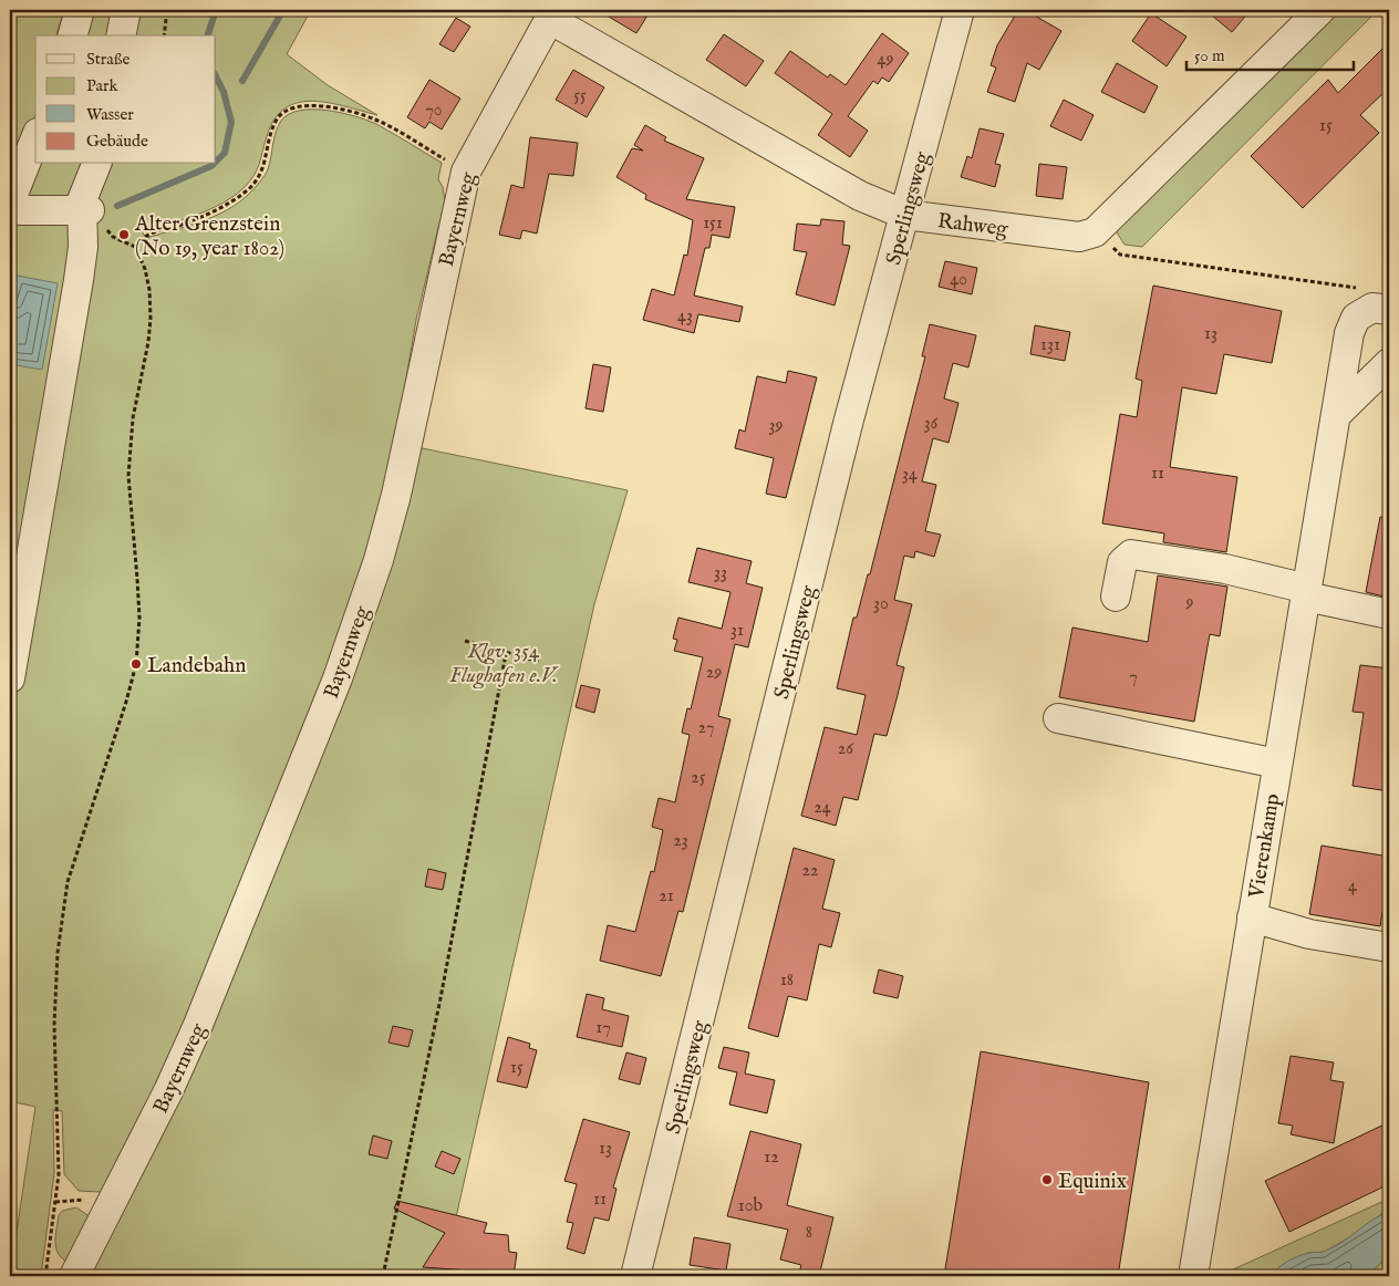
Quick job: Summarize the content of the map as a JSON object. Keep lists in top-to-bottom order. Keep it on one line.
{"streets":{"street":["Sperlingsweg","Bayernweg","Rahweg","Vierenkamp"]},"crossings":[["Sperlingsweg","Rahweg"],["Bayernweg","Rahweg"]],"parks":["Klgv. 354 Flughafen e.V."],"places":["Alter Grenzstein (No 19, year 1802)","Landebahn","Equinix"],"house_numbers":["49","55","70","15","151","40","43","13","131","36","39","11","34","33","9","30","31","29","7","27","26","25","24","23","22","4","21","18","17","15","13","12","11","10b","8"],"legend":["Straße","Park","Wasser","Gebäude"],"scale_bar":"50 m"}
